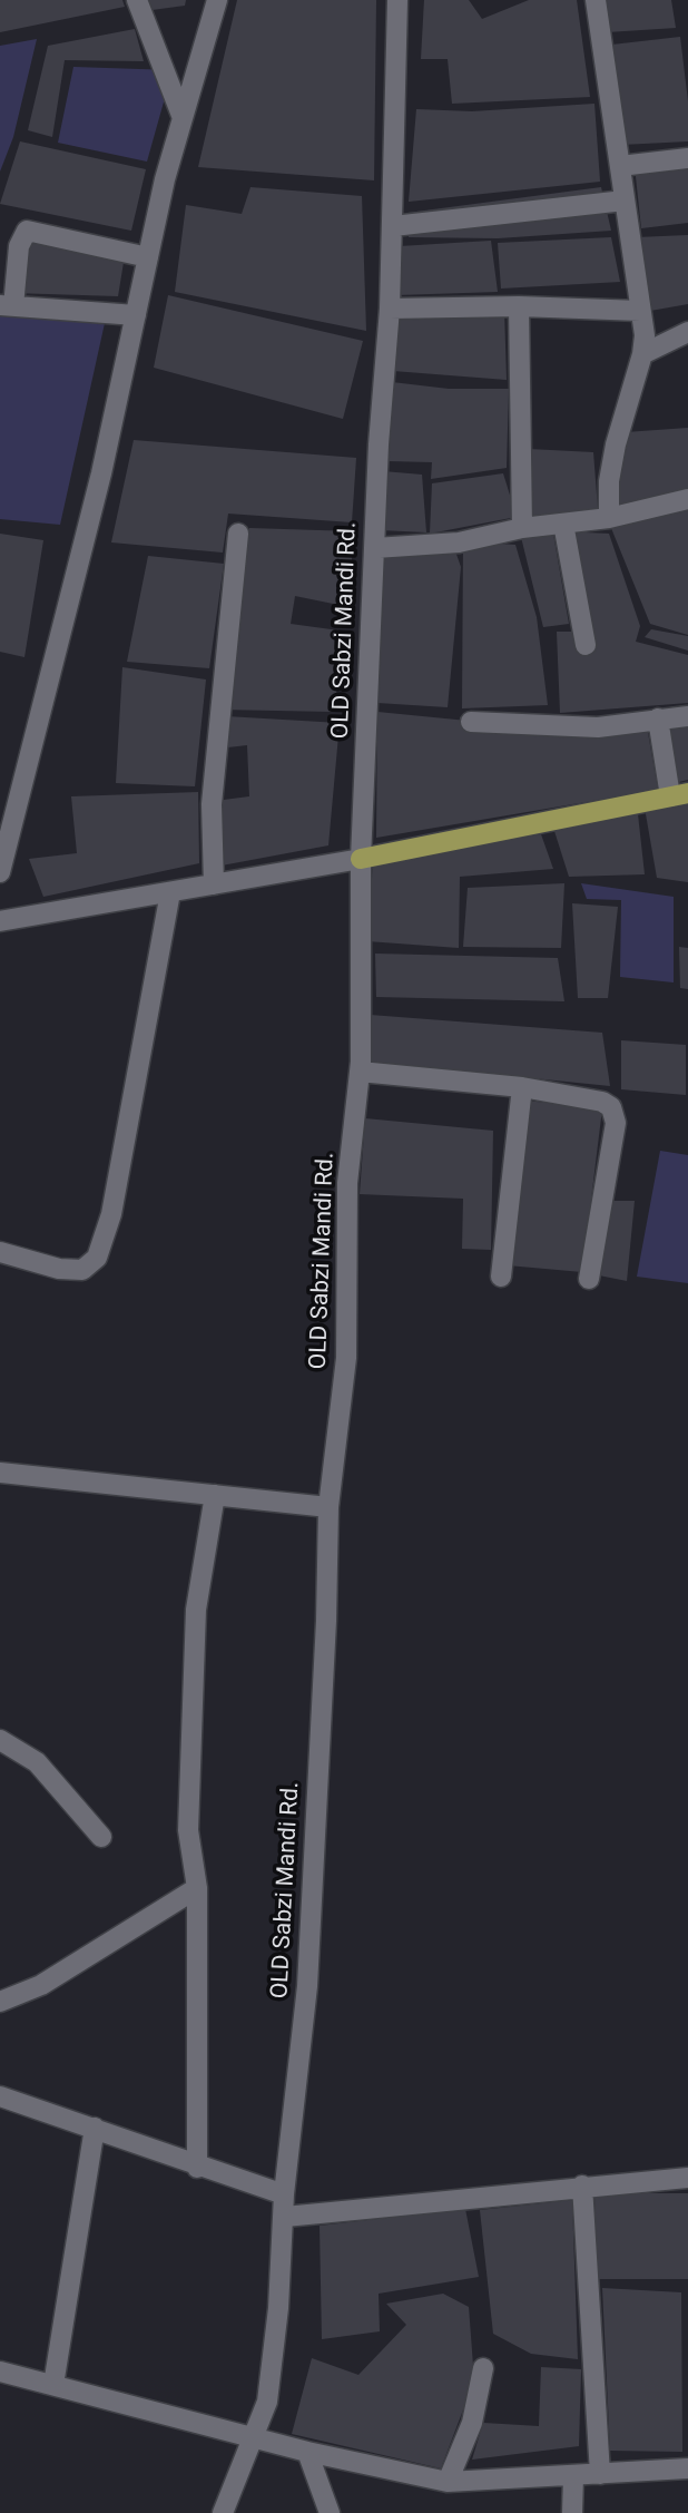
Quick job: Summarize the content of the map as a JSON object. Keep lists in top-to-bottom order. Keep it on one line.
{"streets":{"street":["OLD Sabzi Mandi Rd."]}}
